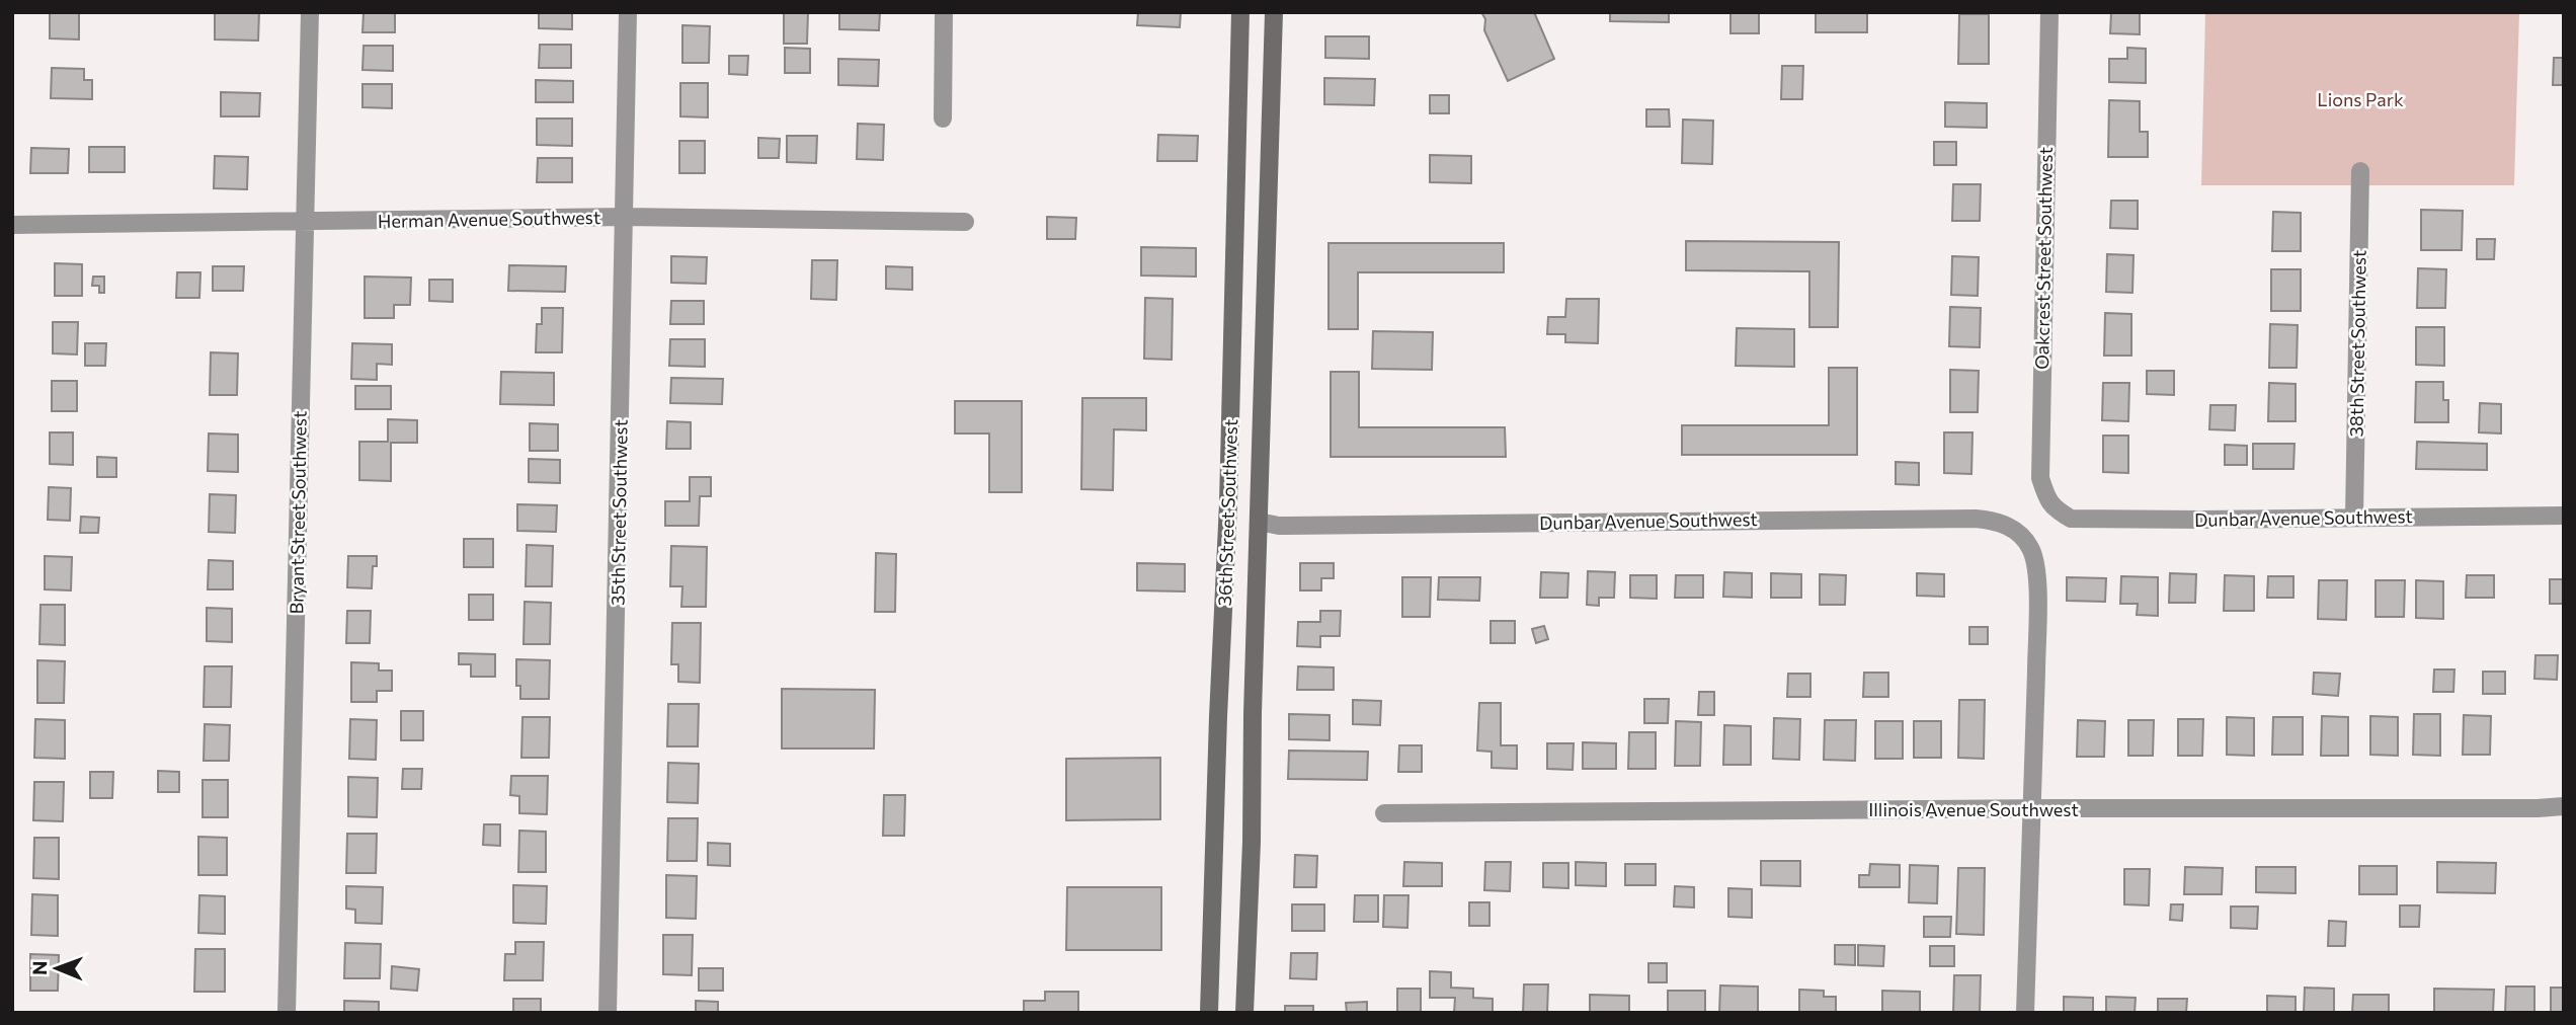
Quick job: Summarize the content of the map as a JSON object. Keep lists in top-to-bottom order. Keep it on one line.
{"streets":{"street":["Herman Avenue Southwest","Oakcrest Street Southwest","38th Street Southwest","Bryant Street Southwest","35th Street Southwest","36th Street Southwest","Dunbar Avenue Southwest","Illinois Avenue Southwest"]},"crossings":[["Herman Avenue Southwest","Bryant Street Southwest"],["Herman Avenue Southwest","35th Street Southwest"],["Oakcrest Street Southwest","Dunbar Avenue Southwest"],["38th Street Southwest","Dunbar Avenue Southwest"],["36th Street Southwest","Dunbar Avenue Southwest"],["Dunbar Avenue Southwest","Illinois Avenue Southwest"]],"parks":["Lions Park"],"north":"left"}
